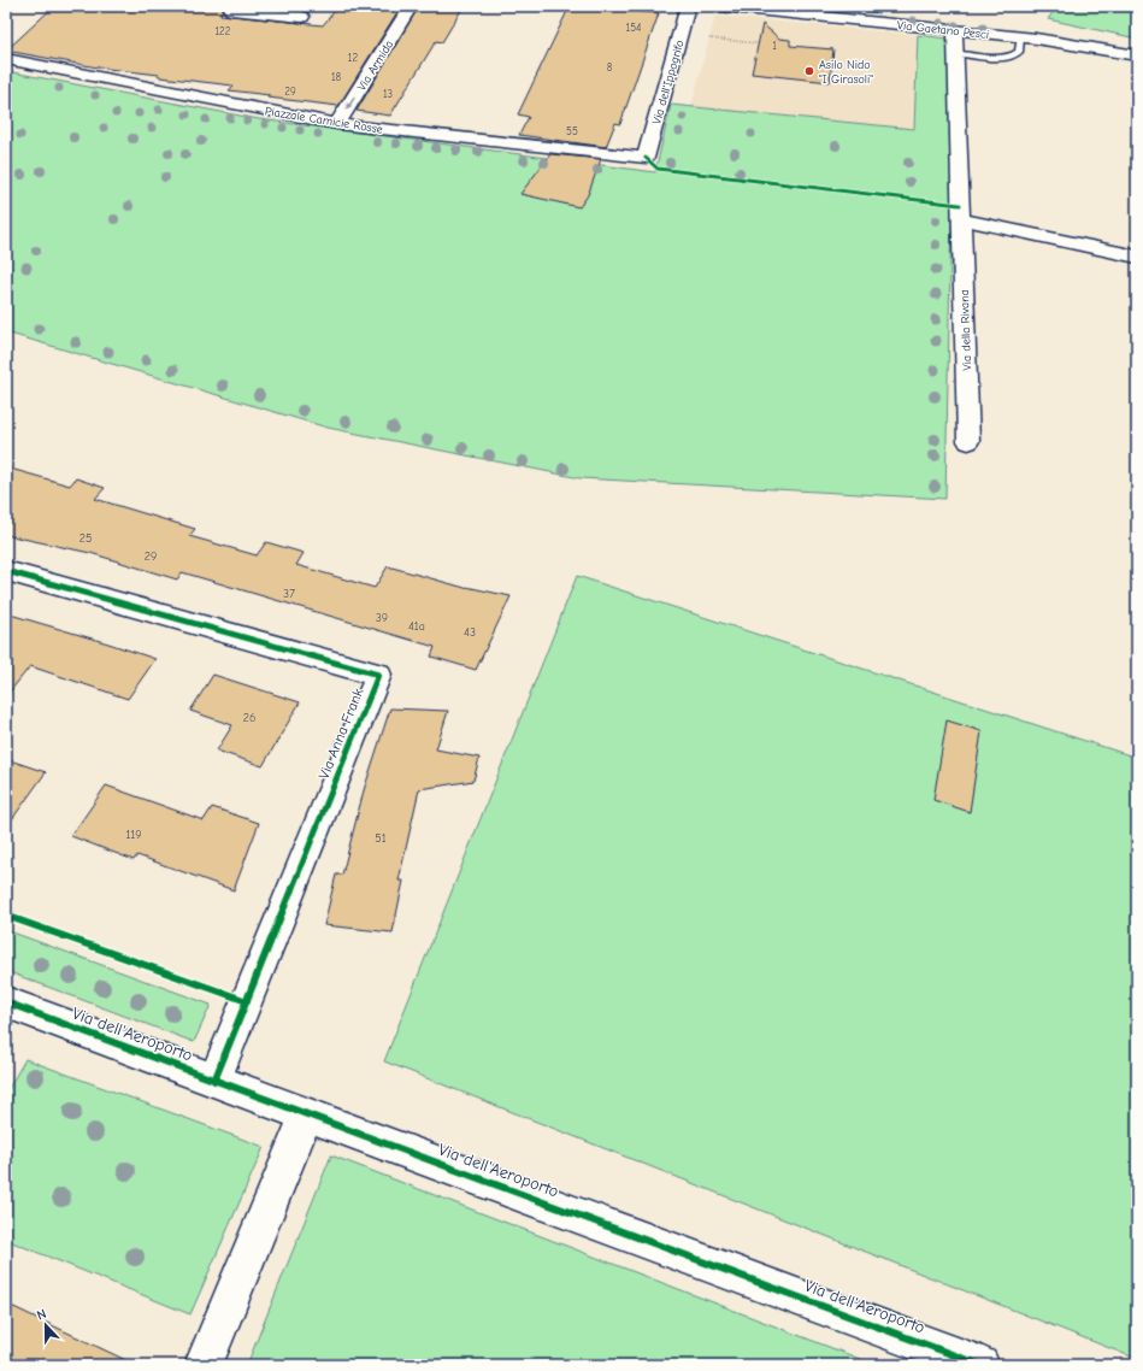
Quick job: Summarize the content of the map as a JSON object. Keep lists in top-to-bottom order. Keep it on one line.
{"streets":{"street":["Via Gaetano Pesci","Via Armida","Via dell'Ippogrifo","Piazzale Camicie Rosse","Via della Rivana","Via Anna Frank","Via dell'Aeroporto"]},"crossings":[["Via Gaetano Pesci","Via della Rivana"],["Via Armida","Piazzale Camicie Rosse"],["Via dell'Ippogrifo","Piazzale Camicie Rosse"],["Via Anna Frank","Via dell'Aeroporto"]],"one_way":["Via Armida"],"places":["Asilo Nido \"I Girasoli\""],"house_numbers":["154","122","1","12","8","18","29","13","55","25","29","37","39","41a","43","26","119","51"],"north":"top"}
